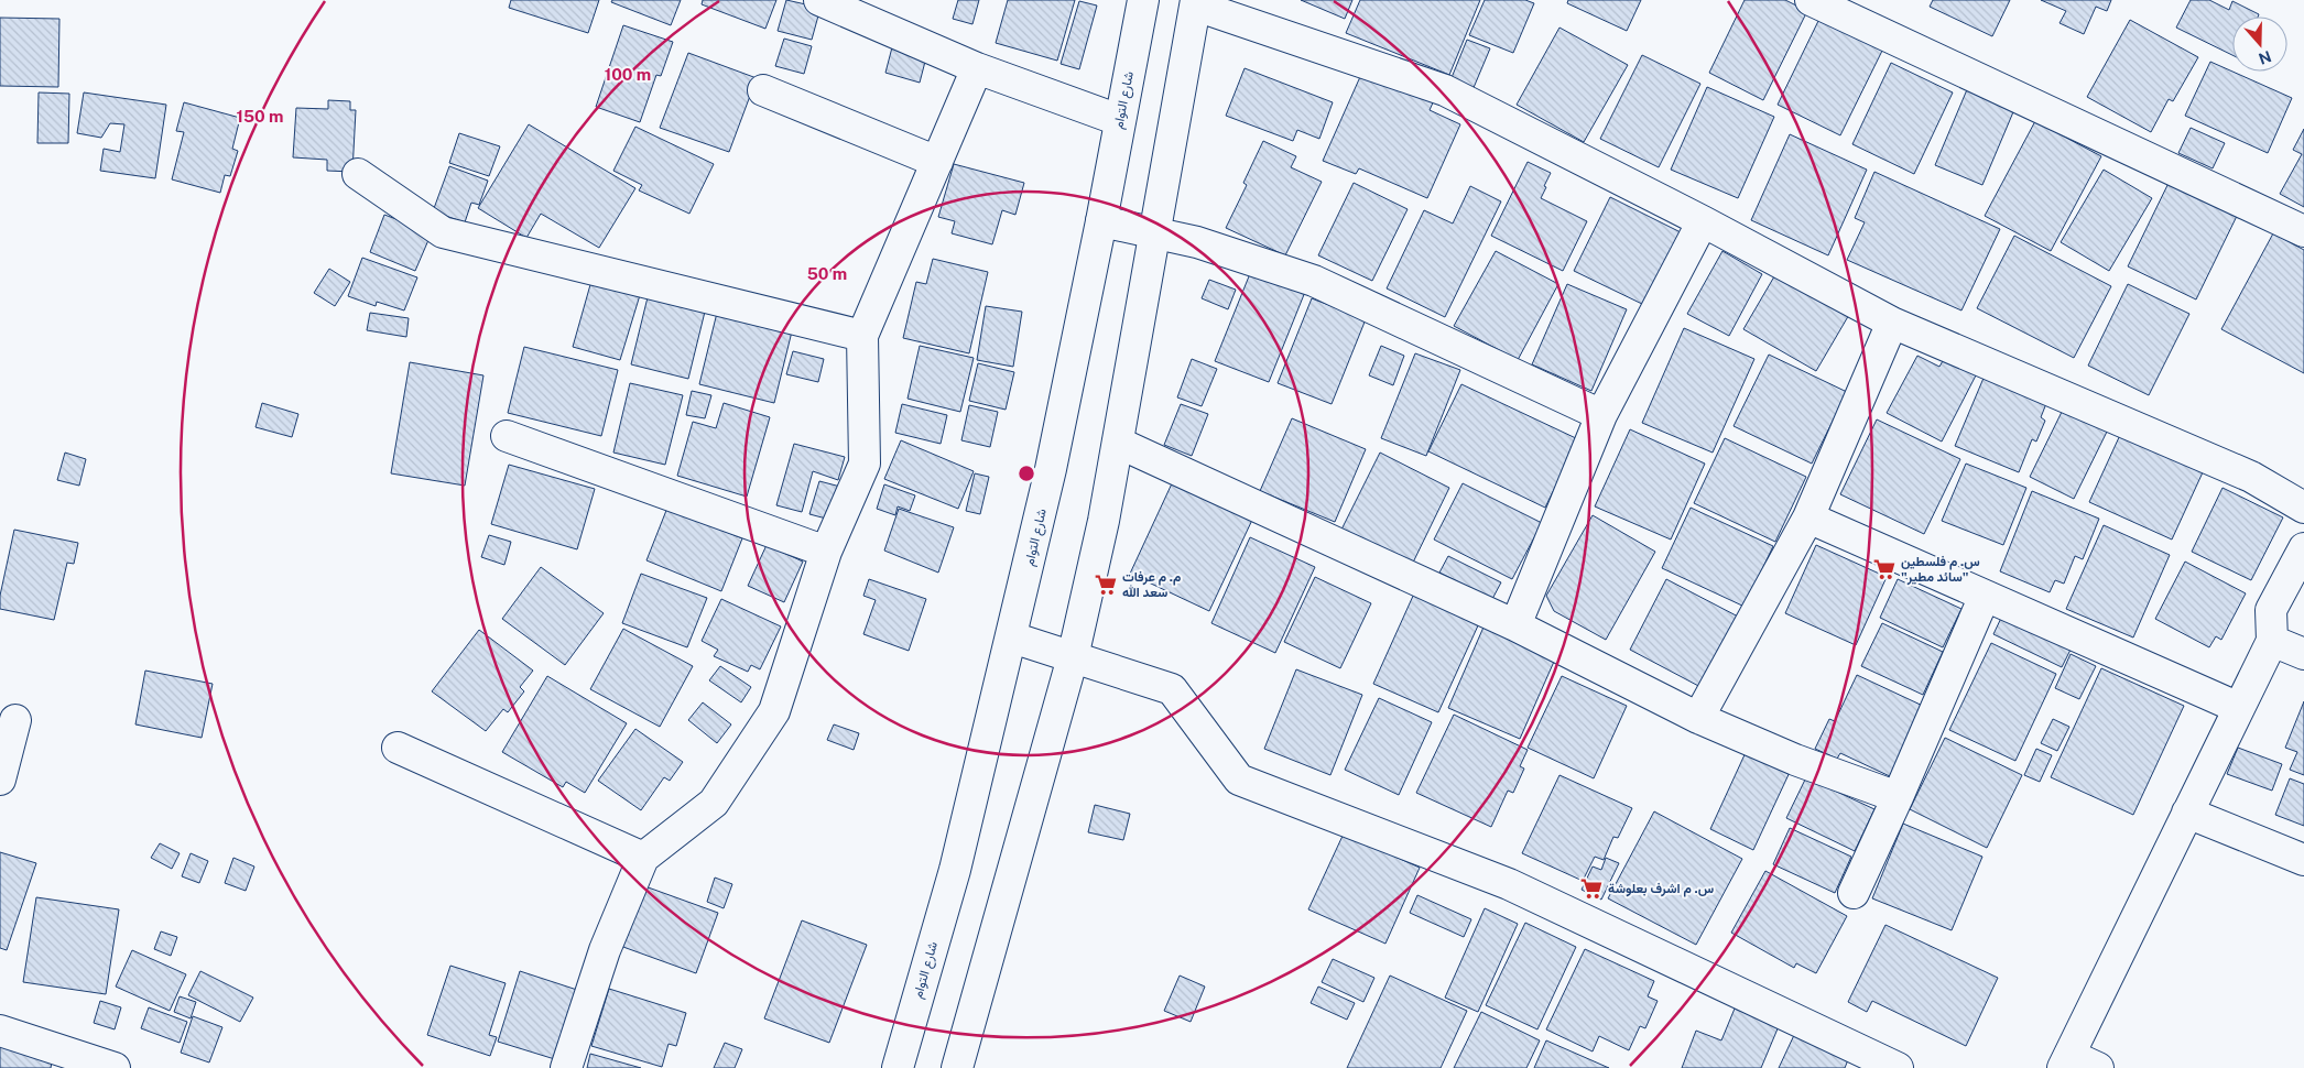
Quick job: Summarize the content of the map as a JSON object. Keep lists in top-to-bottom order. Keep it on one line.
{"streets":{"street":["شارع التوام"]},"places":{"supermarket":["س. م فلسطين \"سائد مطير\"","م. م عرفات سعد الله","س. م اشرف بعلوشة"]},"north":"bottom","rings":["100 m","150 m","50 m"]}
